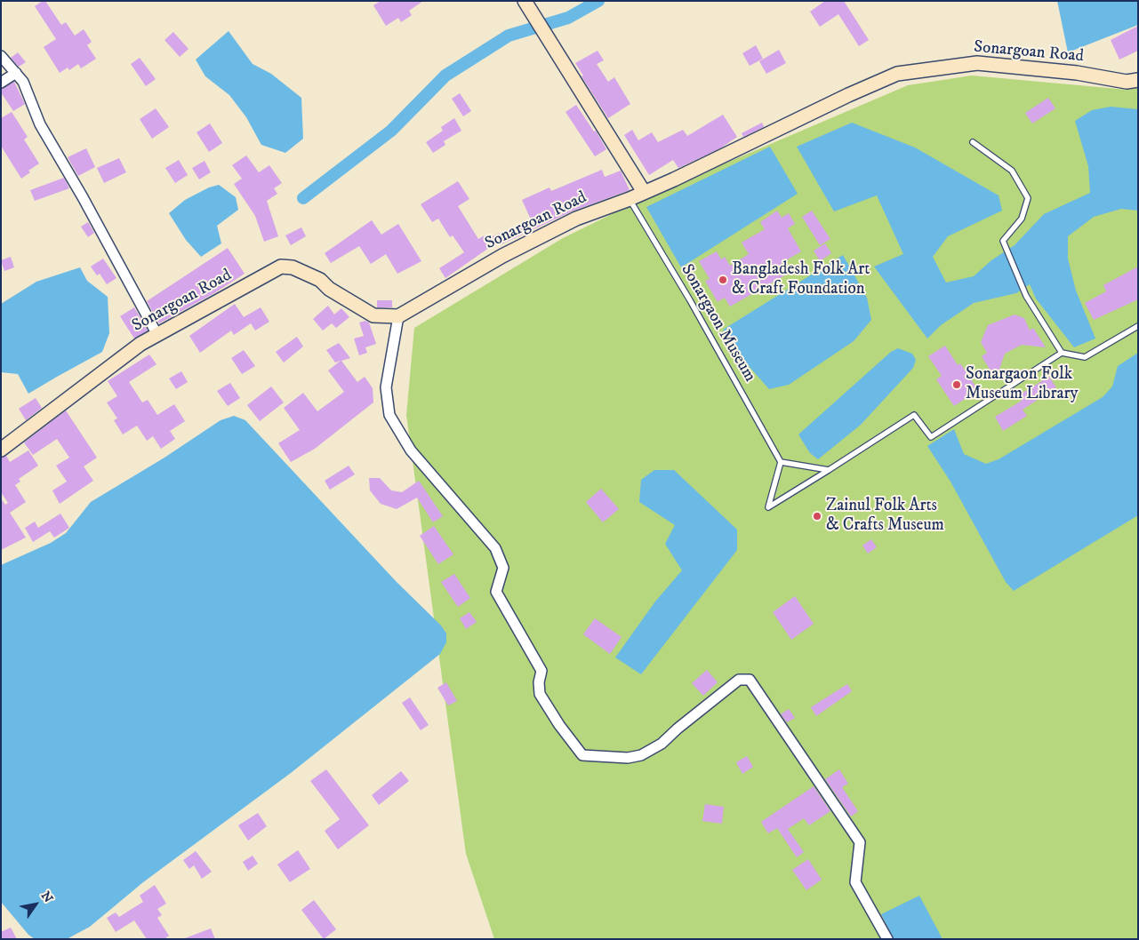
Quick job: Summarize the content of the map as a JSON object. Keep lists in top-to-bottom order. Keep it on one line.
{"streets":{"main road":["Sonargoan Road"],"lane":["Sonargaon Museum"]},"crossings":[["Sonargoan Road","Sonargaon Museum"]],"places":["Bangladesh Folk Art & Craft Foundation","Sonargaon Folk Museum Library","Zainul Folk Arts & Crafts Museum"],"north":"top right"}
